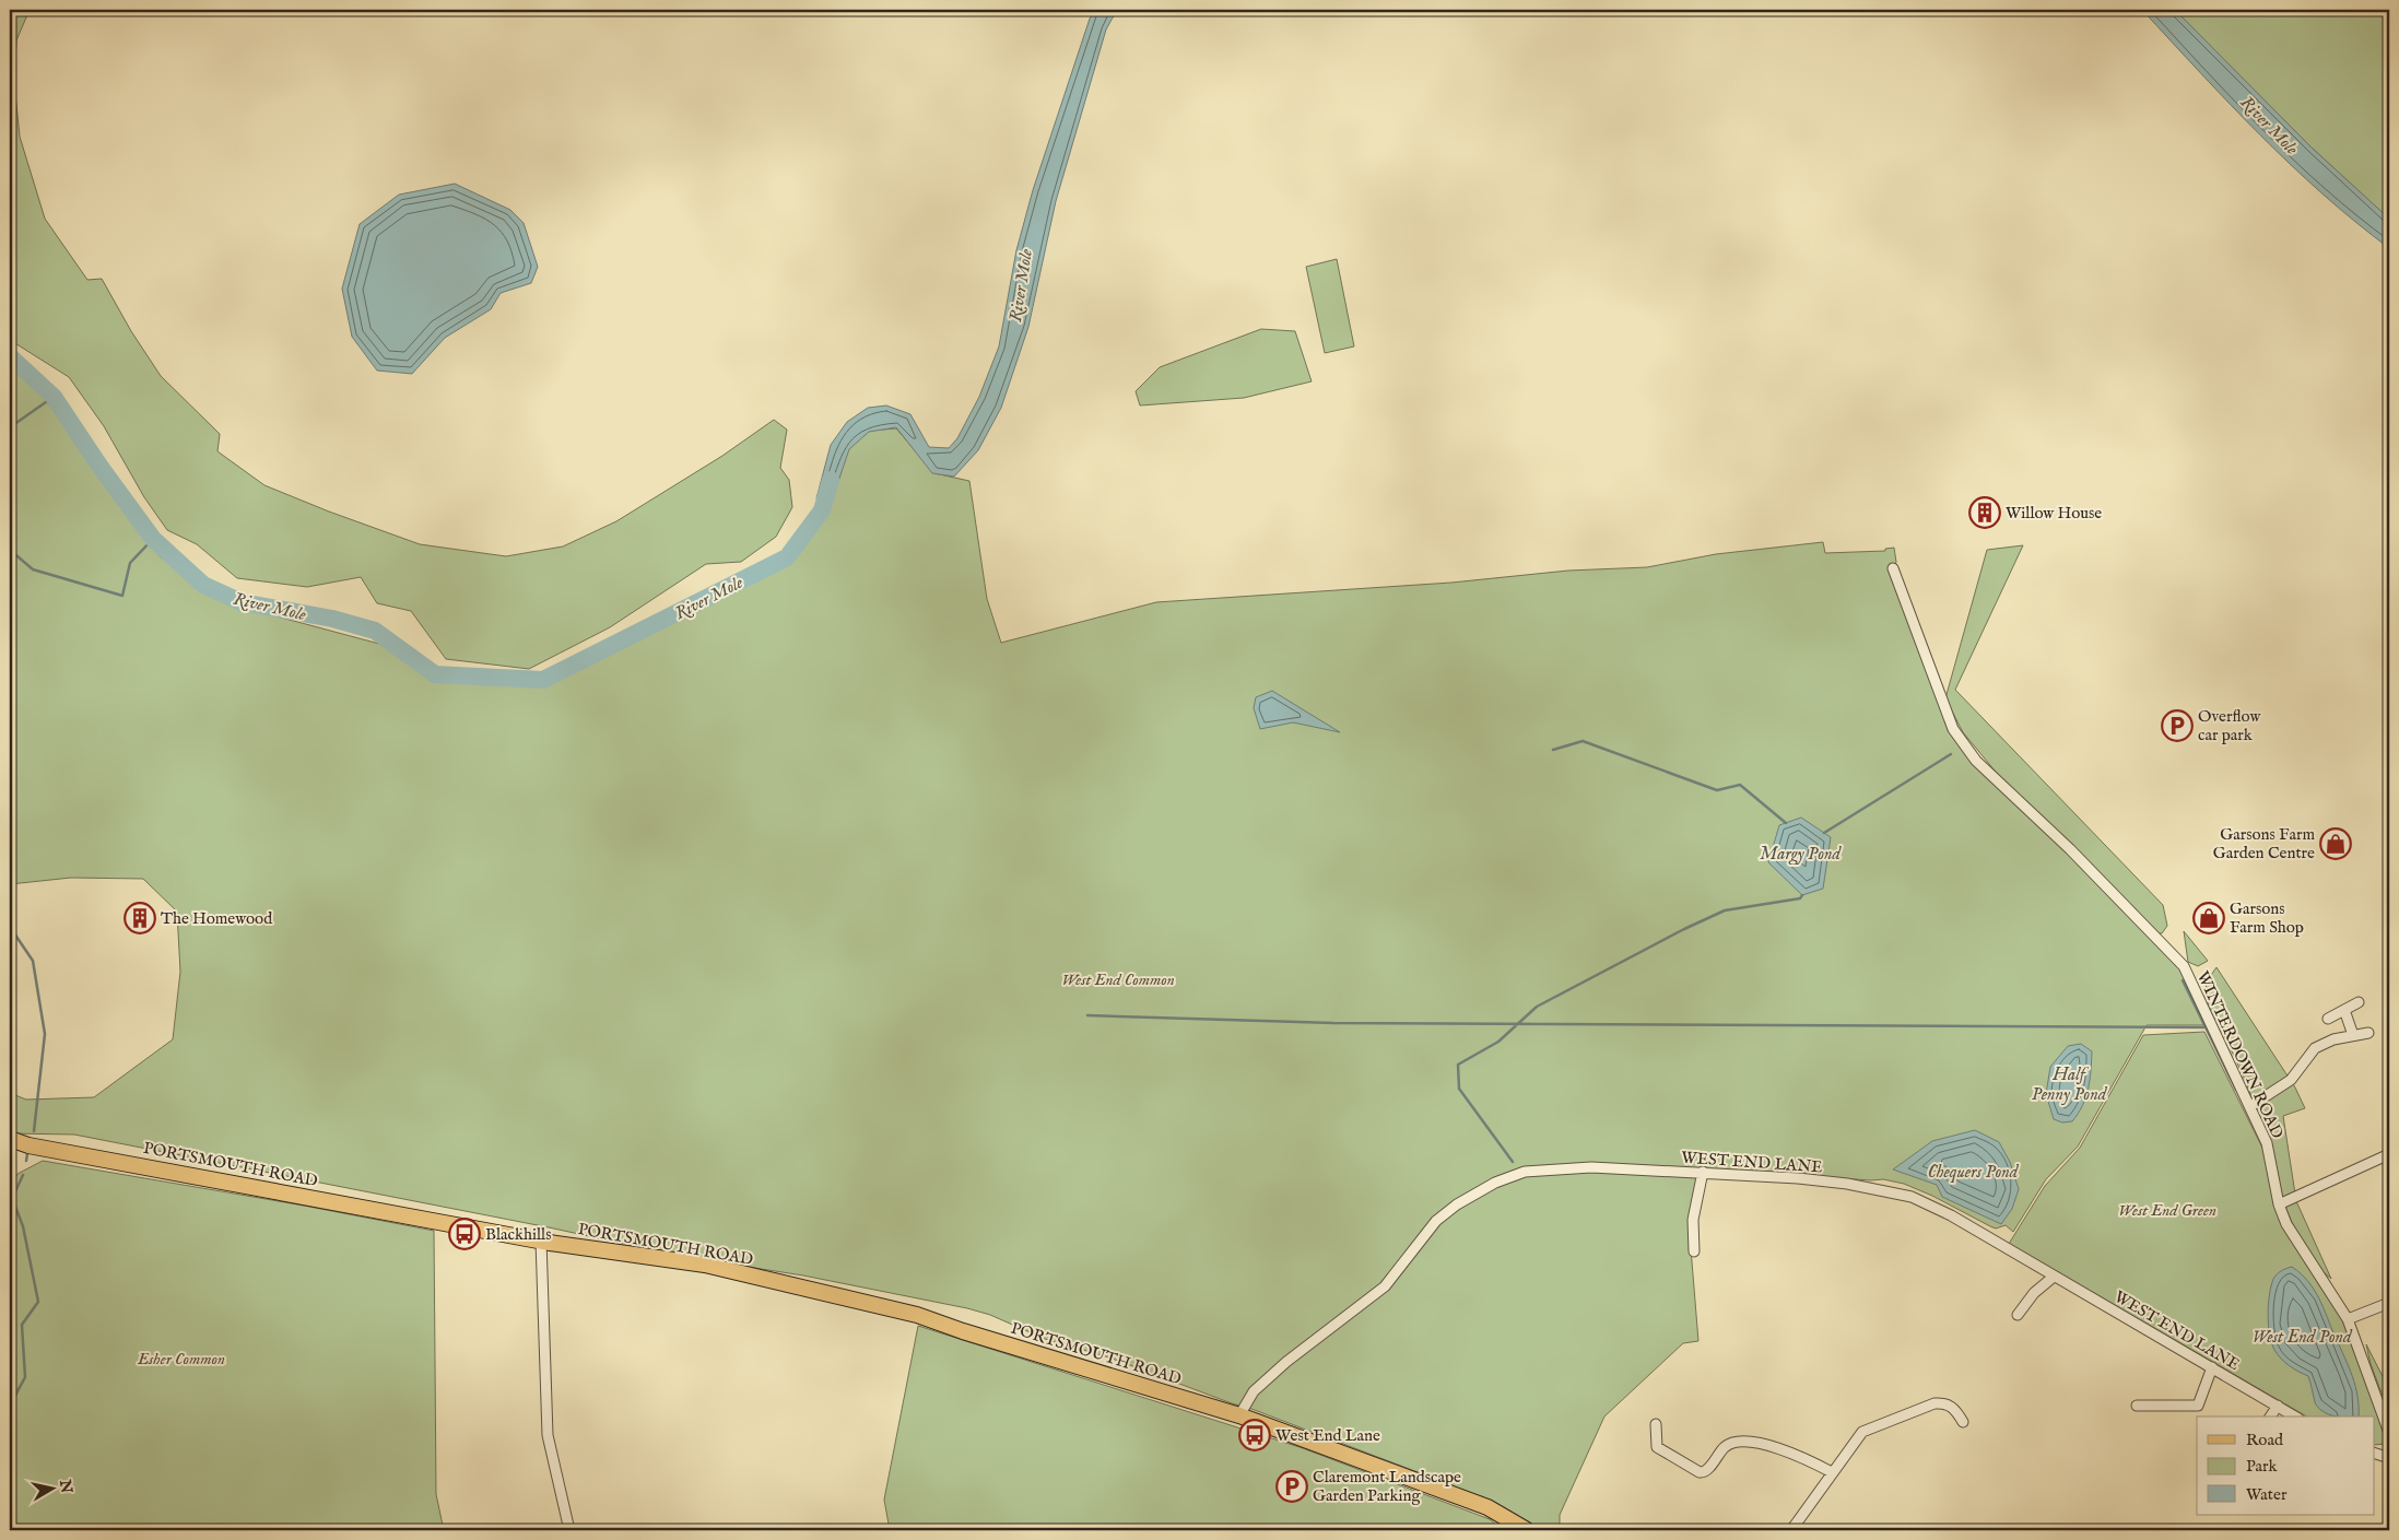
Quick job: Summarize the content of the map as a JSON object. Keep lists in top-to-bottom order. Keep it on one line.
{"streets":{"main road":["PORTSMOUTH ROAD"],"street":["WINTERDOWN ROAD","WEST END LANE"]},"crossings":[["WEST END LANE","PORTSMOUTH ROAD"]],"water":["River Mole","Margy Pond","Half Penny Pond","Chequers Pond","West End Pond"],"parks":["West End Common","West End Green","Esher Common"],"places":{"building":["Willow House","The Homewood"],"parking":["Overflow car park","Claremont Landscape Garden Parking"],"shop":["Garsons Farm Garden Centre","Garsons Farm Shop"],"bus stop":["Blackhills","West End Lane"]},"legend":["Road","Park","Water"],"north":"right"}
